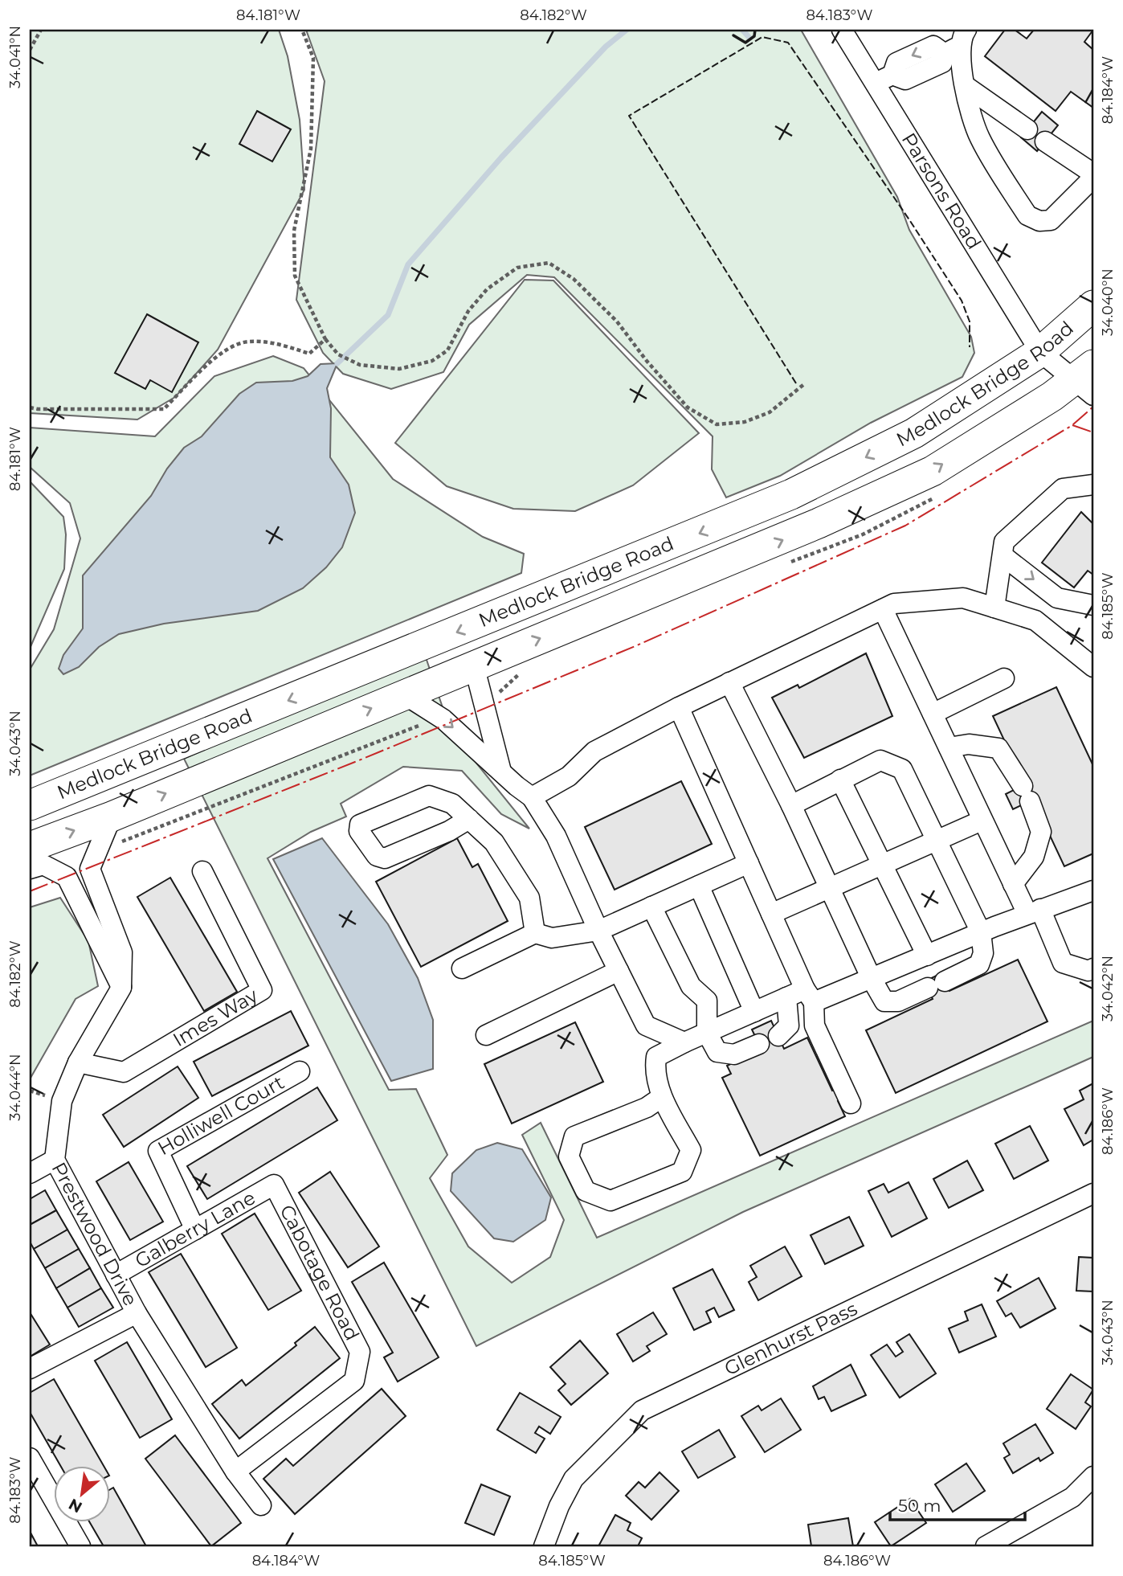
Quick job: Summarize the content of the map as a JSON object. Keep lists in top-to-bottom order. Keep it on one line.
{"streets":{"highway":["Medlock Bridge Road"],"street":["Parsons Road","Imes Way","Holliwell Court","Galberry Lane","Prestwood Drive","Cabotage Road","Glenhurst Pass"]},"crossings":[["Parsons Road","Medlock Bridge Road"],["Medlock Bridge Road","Prestwood Drive"],["Imes Way","Prestwood Drive"],["Holliwell Court","Galberry Lane"],["Galberry Lane","Prestwood Drive"],["Galberry Lane","Cabotage Road"],["Prestwood Drive","Cabotage Road"]],"scale_bar":"50 m","north":"bottom left","coordinates":["84.181°W","84.182°W","84.183°W","34.041°N","84.184°W","34.040°N","84.185°W","34.043°N","34.042°N","34.044°N","84.186°W"]}
